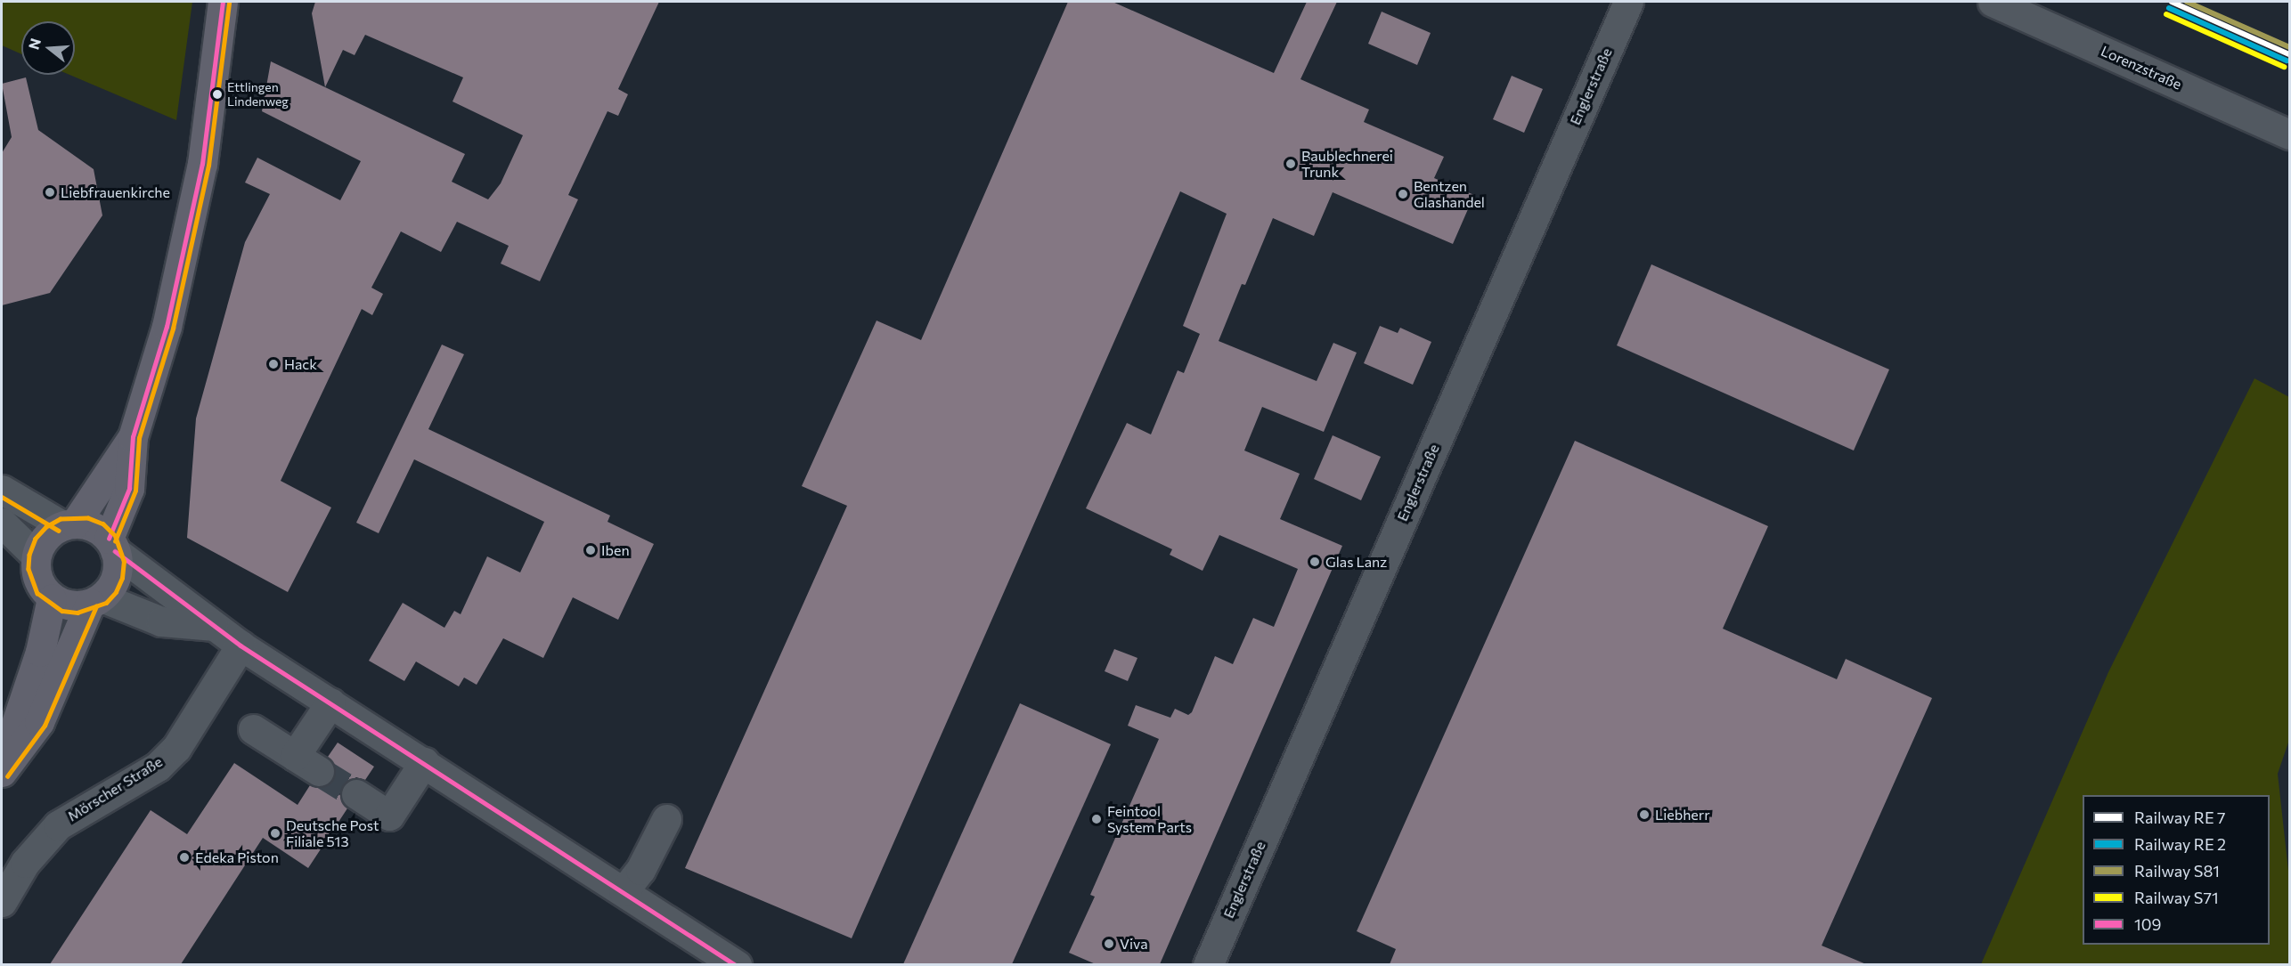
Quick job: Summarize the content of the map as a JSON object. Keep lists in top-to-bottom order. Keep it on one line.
{"streets":{"street":["Lorenzstraße","Englerstraße","Mörscher Straße"]},"places":["Ettlingen Lindenweg","Baublechnerei Trunk","Liebfrauenkirche","Bentzen Glashandel","Hack","Iben","Glas Lanz","Liebherr","Feintool System Parts","Deutsche Post Filiale 513","Edeka Piston","Viva"],"lines":["rail line S81","transit line 109","rail line S71"],"legend":["Railway RE 7","Railway RE 2","Railway S81","Railway S71","109"],"north":"left"}
